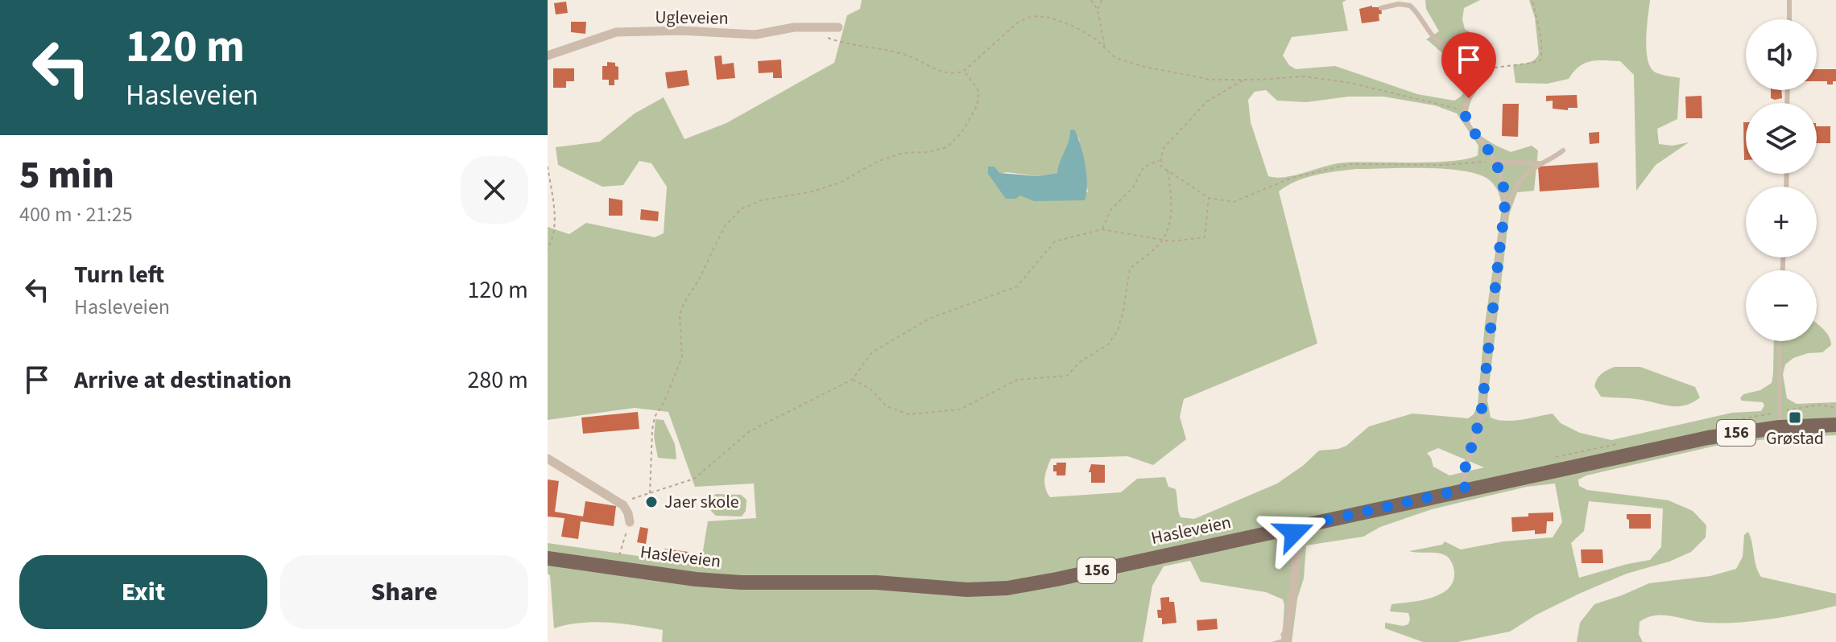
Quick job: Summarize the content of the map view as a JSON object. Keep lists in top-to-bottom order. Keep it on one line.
{"streets":{"main road":["156","Hasleveien"],"street":["Ugleveien"]},"places":{"transit":["Grøstad"],"other":["Jaer skole"]},"page":{"turn":["120 m","Hasleveien"],"map_buttons":["+","−"],"heading":["5 min","400 m · 21:25"],"list":[{"name":"Turn left","note":"Hasleveien","value":"120 m"},{"name":"Arrive at destination","value":"280 m"}],"buttons":["Exit","Share"]}}
